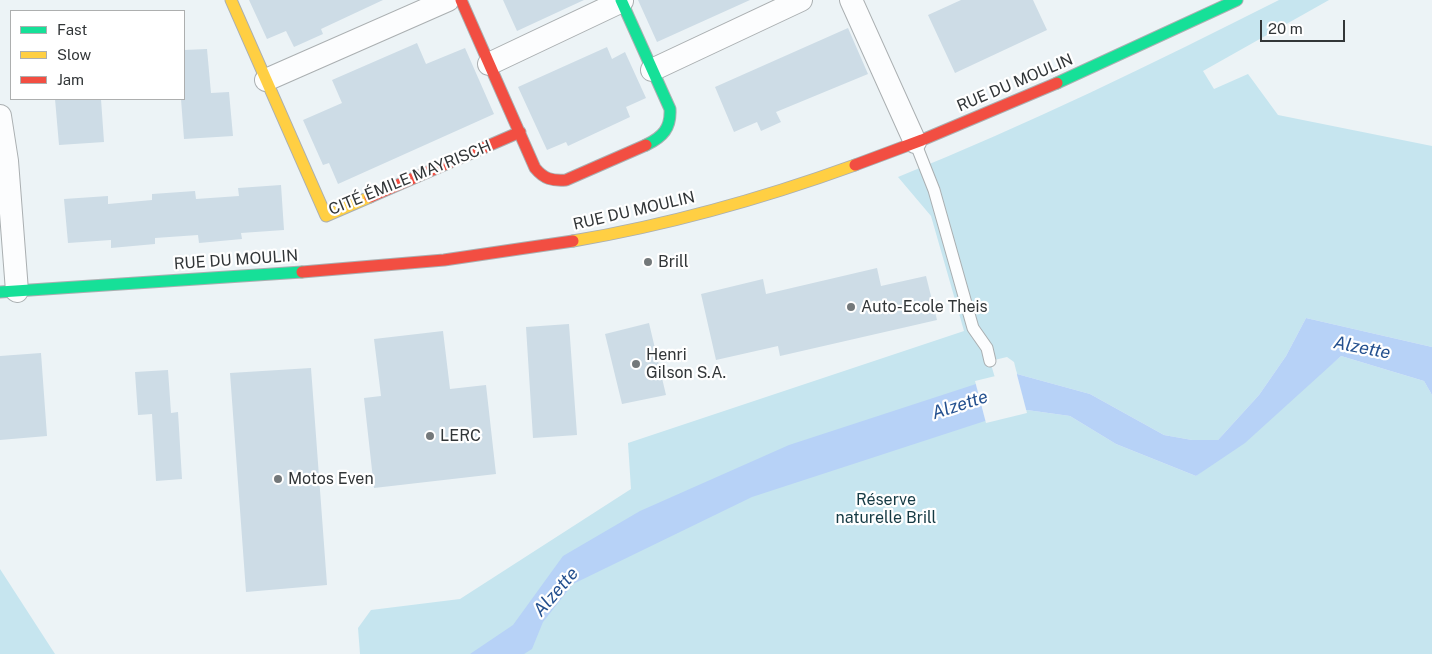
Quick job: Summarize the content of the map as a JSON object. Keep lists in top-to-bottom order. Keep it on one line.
{"streets":{"main road":["RUE DU MOULIN","CITÉ ÉMILE MAYRISCH"]},"water":["Alzette"],"parks":["Réserve naturelle Brill"],"places":["Brill","Auto-Ecole Theis","Henri Gilson S.A.","LERC","Motos Even"],"legend":["Fast","Slow","Jam"],"scale_bar":"20 m"}
